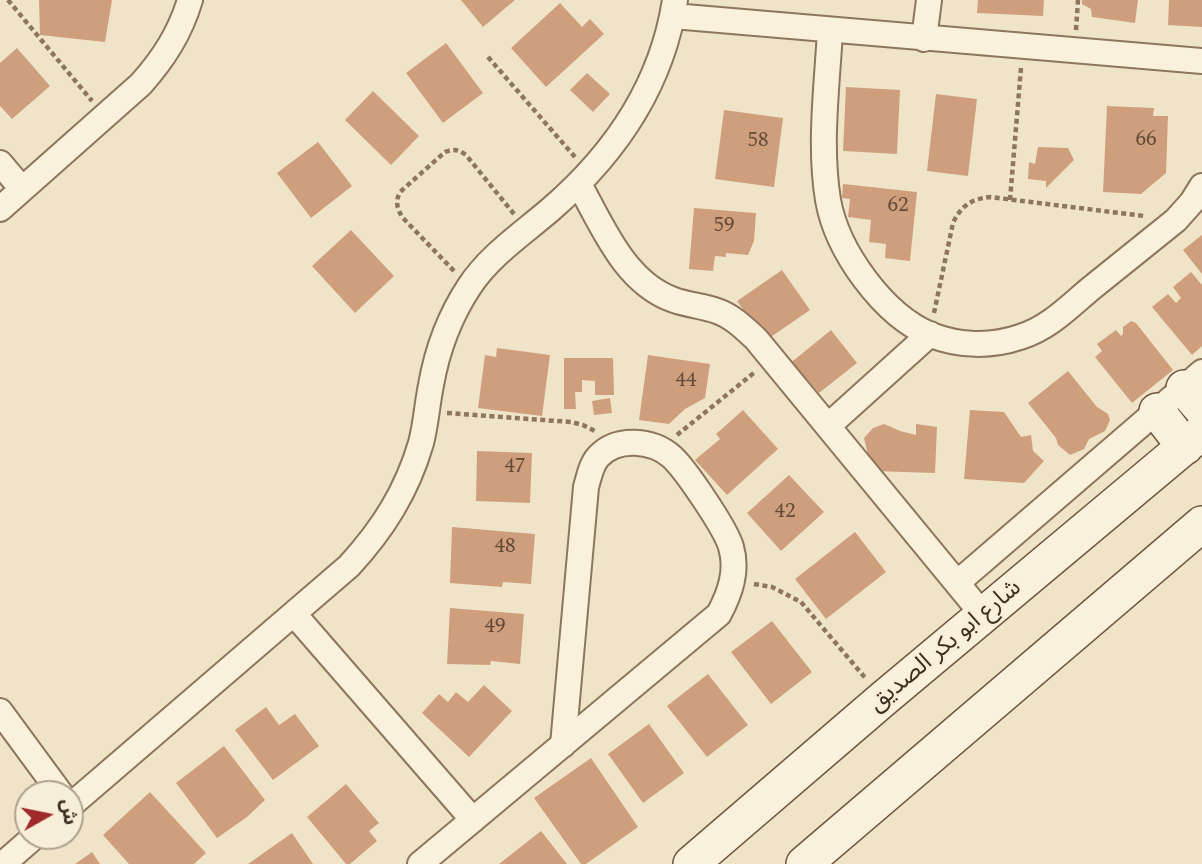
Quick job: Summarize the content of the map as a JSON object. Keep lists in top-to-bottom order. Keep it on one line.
{"streets":{"main road":["شارع ابو بكر الصديق"]},"house_numbers":["66","58","62","59","44","47","42","48","49"],"north":"right"}
